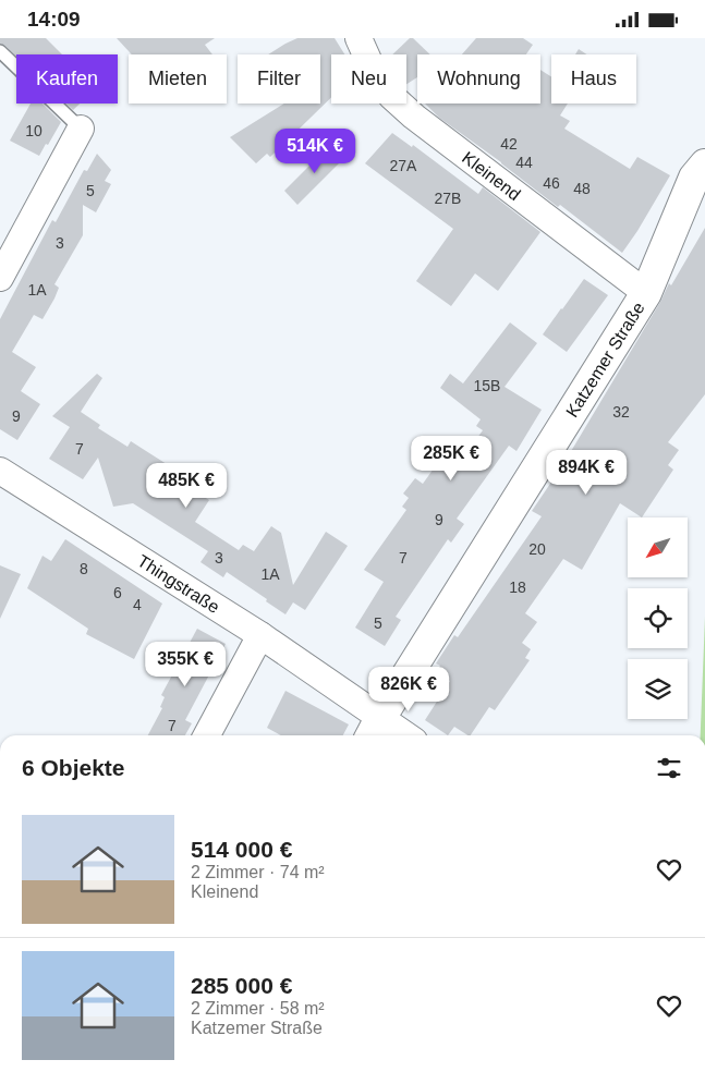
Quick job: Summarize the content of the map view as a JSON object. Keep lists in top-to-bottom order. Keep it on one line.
{"streets":{"street":["Kleinend","Katzemer Straße","Thingstraße"]},"crossings":[["Kleinend","Katzemer Straße"],["Katzemer Straße","Thingstraße"]],"house_numbers":["10","42","44","27A","46","48","5","27B","3","1A","15B","32","9","7","9","20","3","7","8","1A","18","6","4","5","7"],"north":"bottom left","page":{"status":"14:09","chip":["Kaufen","Mieten","Filter","Neu","Wohnung","Haus"],"price":["514K €","285K €","894K €","485K €","355K €","826K €"],"heading":"6 Objekte","list":[{"name":"514 000 €","note":"2 Zimmer · 74 m² · Kleinend"},{"name":"285 000 €","note":"2 Zimmer · 58 m² · Katzemer Straße"}]}}
